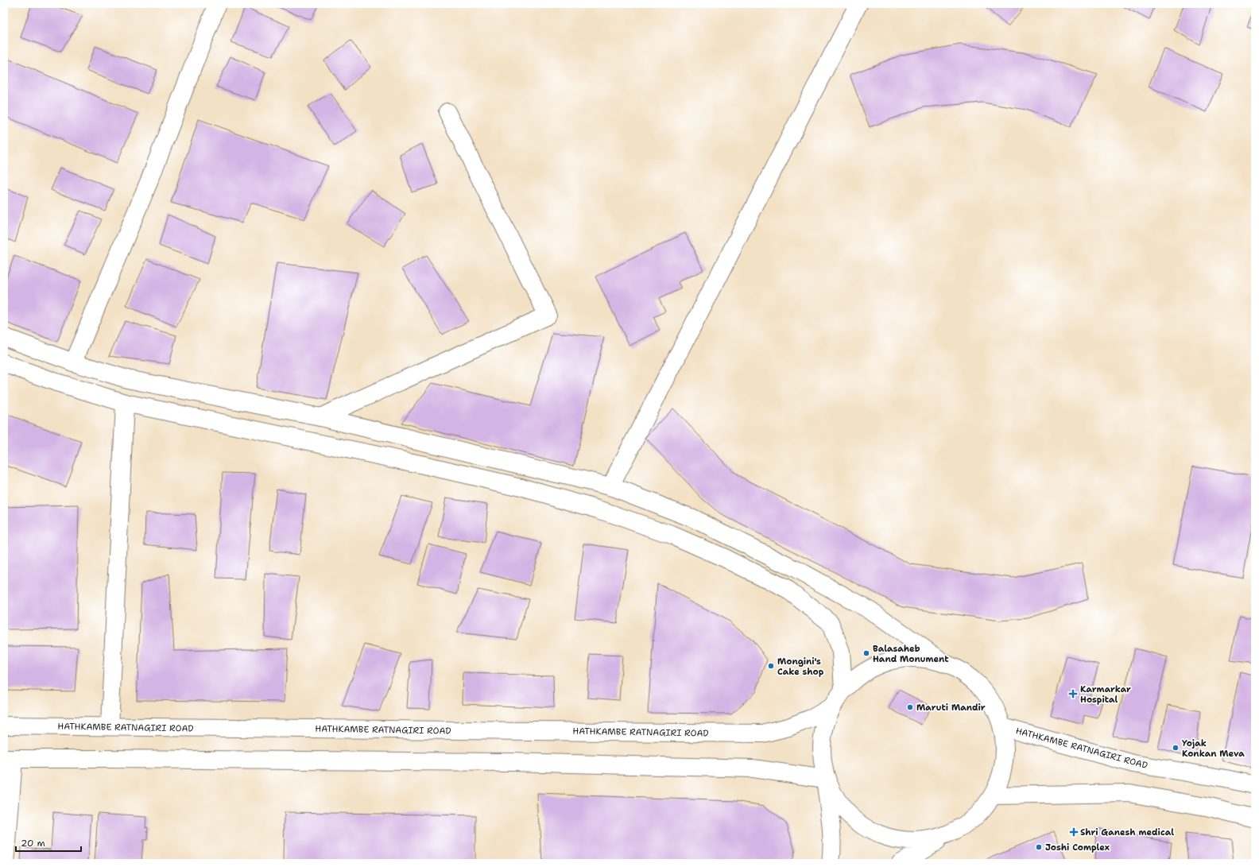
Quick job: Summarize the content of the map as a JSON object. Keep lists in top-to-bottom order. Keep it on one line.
{"streets":{"main road":["HATHKAMBE RATNAGIRI ROAD"]},"places":{"other":["Balasaheb Hand Monument","Mongini's Cake shop","Maruti Mandir","Yojak Konkan Meva","Joshi Complex"],"health":["Karmarkar Hospital","Shri Ganesh medical"]},"scale_bar":"20 m"}
